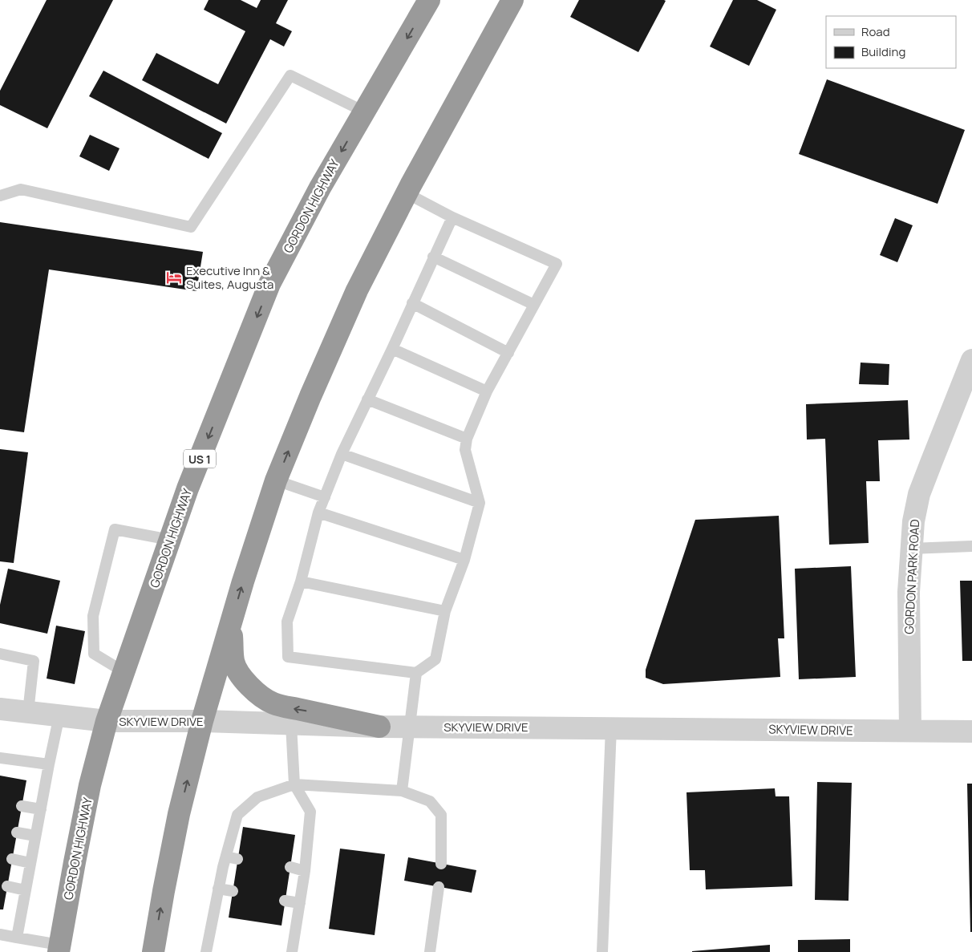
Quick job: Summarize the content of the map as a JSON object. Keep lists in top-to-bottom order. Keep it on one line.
{"streets":{"highway":["GORDON HIGHWAY","US 1"],"street":["GORDON PARK ROAD","SKYVIEW DRIVE"]},"crossings":[["GORDON HIGHWAY","SKYVIEW DRIVE"],["GORDON PARK ROAD","SKYVIEW DRIVE"]],"places":{"hotel":["Executive Inn & Suites, Augusta"]},"legend":["Road","Building"]}
